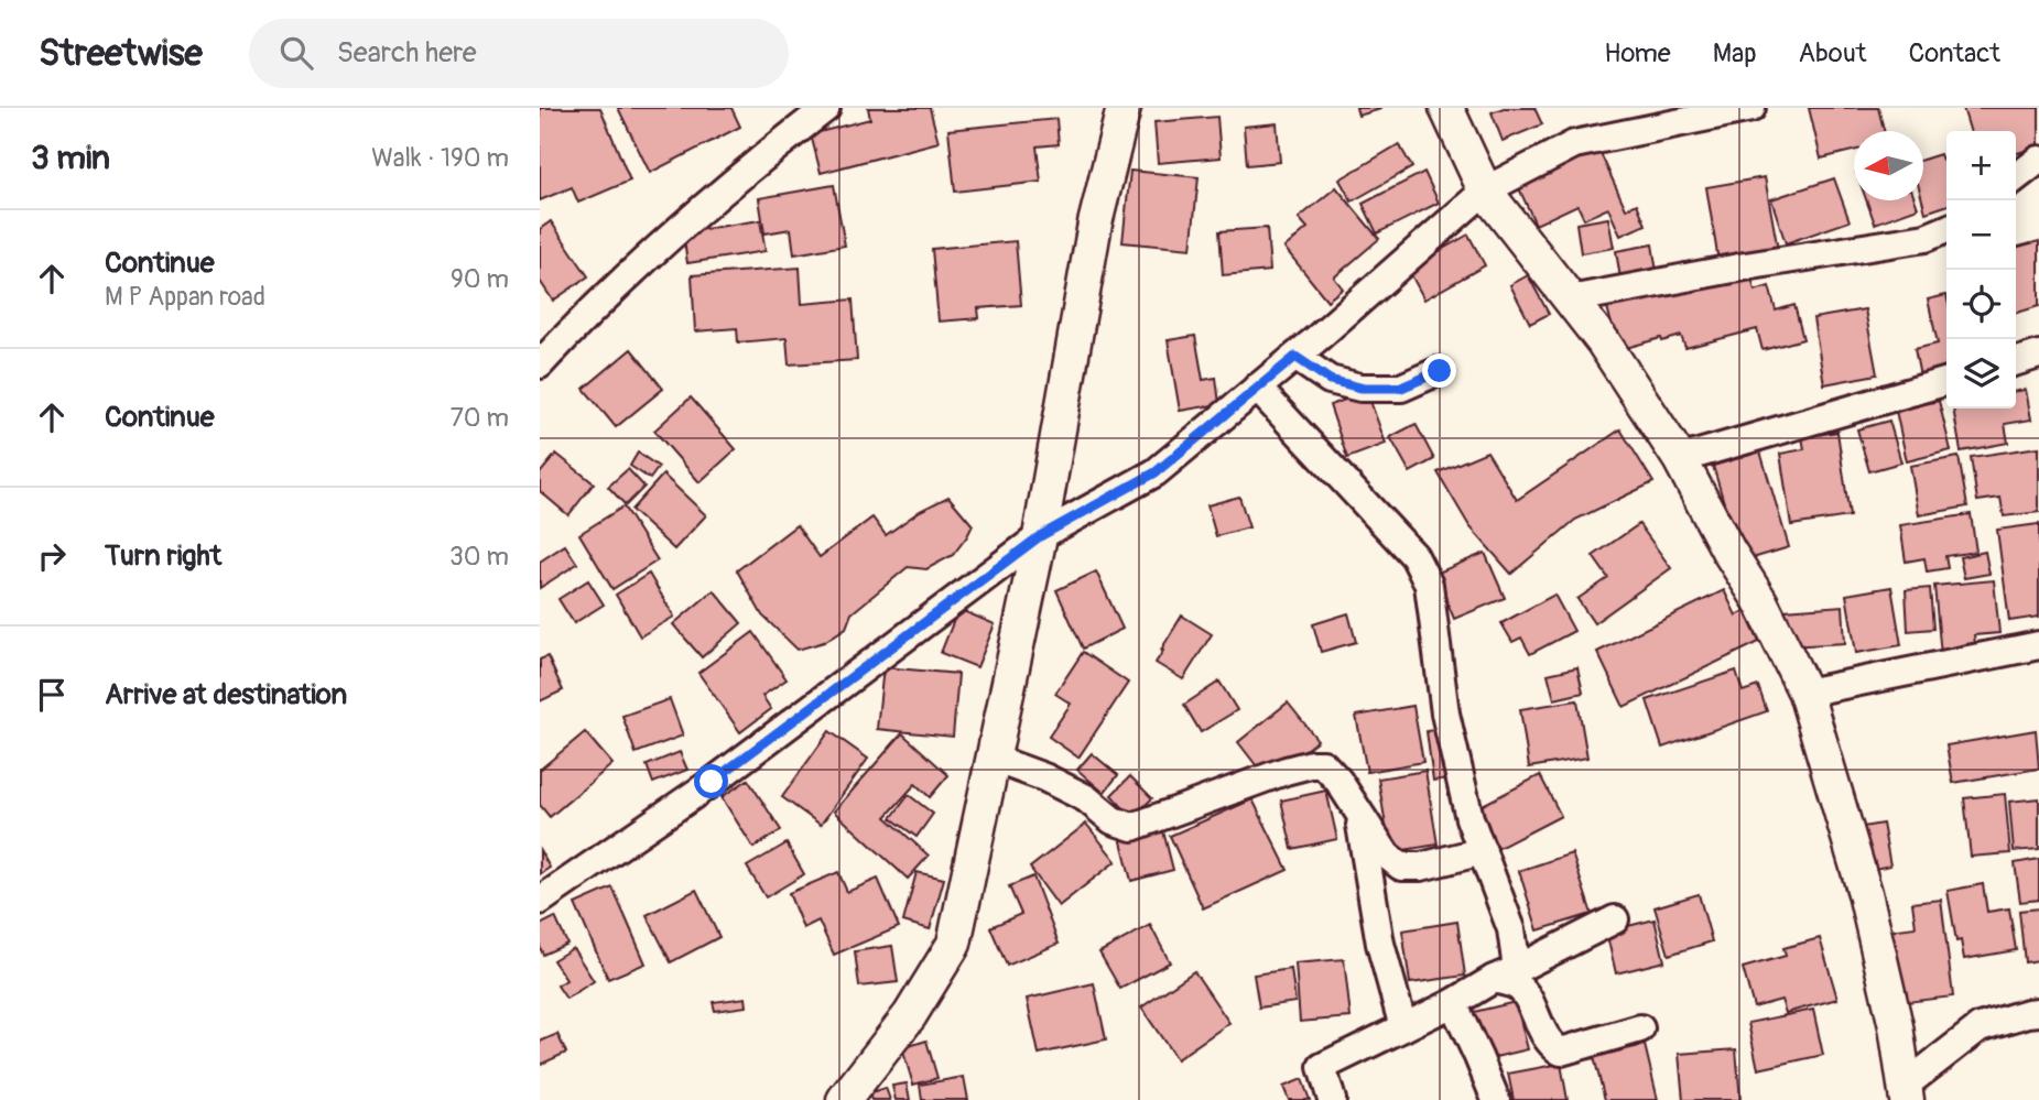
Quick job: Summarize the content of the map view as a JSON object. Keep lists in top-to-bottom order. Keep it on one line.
{"north":"left","page":{"header":"Streetwise","search":"Search here","nav":["Home","Map","About","Contact"],"heading":["3 min","Walk · 190 m"],"map_buttons":["+","−"],"list":[["Continue","M P Appan road","90 m"],["Continue","70 m"],["Turn right","30 m"],"Arrive at destination"]}}
